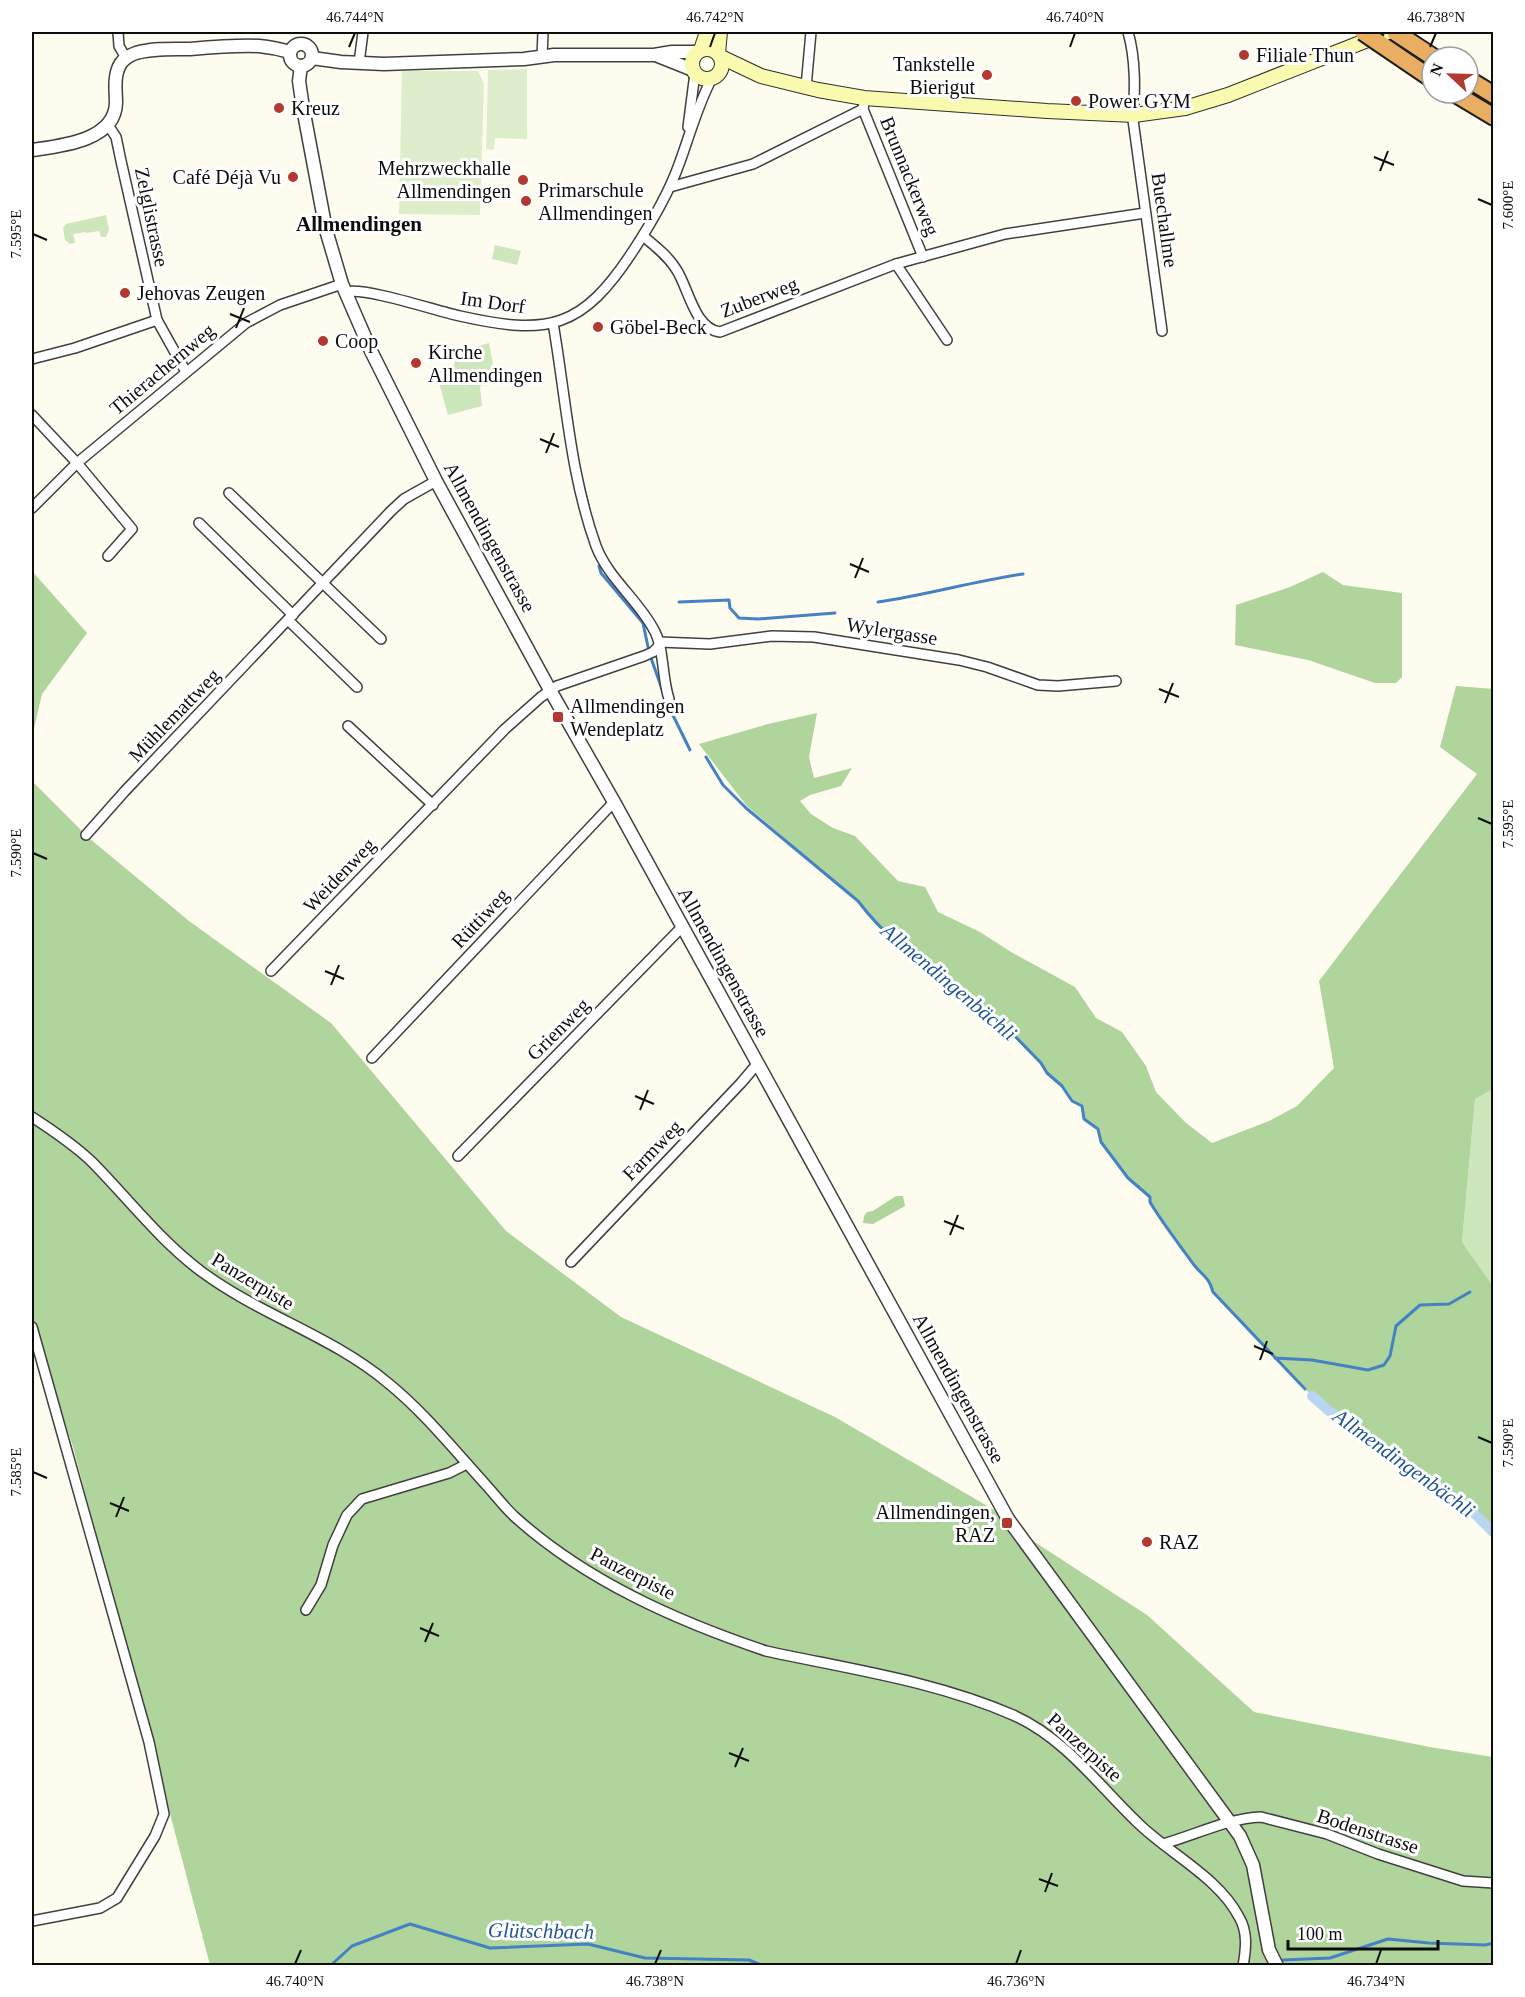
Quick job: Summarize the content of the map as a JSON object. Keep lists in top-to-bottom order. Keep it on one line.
{"streets":{"street":["Brunnackerweg","Zelglistrasse","Buechallme","Zuberweg","Im Dorf","Thierachernweg","Allmendingenstrasse","Wylergasse","Mühlemattweg","Weidenweg","Rüttiweg","Grienweg","Farmweg","Panzerpiste","Bodenstrasse"]},"crossings":[["Brunnackerweg","Zuberweg"],["Brunnackerweg","Im Dorf"],["Zelglistrasse","Thierachernweg"],["Buechallme","Zuberweg"],["Zuberweg","Im Dorf"],["Im Dorf","Thierachernweg"],["Im Dorf","Allmendingenstrasse"],["Thierachernweg","Allmendingenstrasse"],["Allmendingenstrasse","Mühlemattweg"],["Allmendingenstrasse","Weidenweg"],["Allmendingenstrasse","Rüttiweg"],["Allmendingenstrasse","Grienweg"],["Allmendingenstrasse","Farmweg"],["Allmendingenstrasse","Bodenstrasse"],["Panzerpiste","Bodenstrasse"]],"districts":["Allmendingen"],"water":["Allmendingenbächli","Glütschbach"],"places":{"other":["Filiale Thun","Tankstelle Bierigut","Power GYM","Kreuz","Café Déjà Vu","Mehrzweckhalle Allmendingen","Primarschule Allmendingen","Jehovas Zeugen","Göbel-Beck","Coop","Kirche Allmendingen","RAZ"],"transit":["Allmendingen Wendeplatz","Allmendingen, RAZ"]},"scale_bar":"100 m","north":"left","coordinates":["46.744°N","46.742°N","46.740°N","46.738°N","7.600°E","7.595°E","7.590°E","7.585°E","46.736°N","46.734°N"]}
